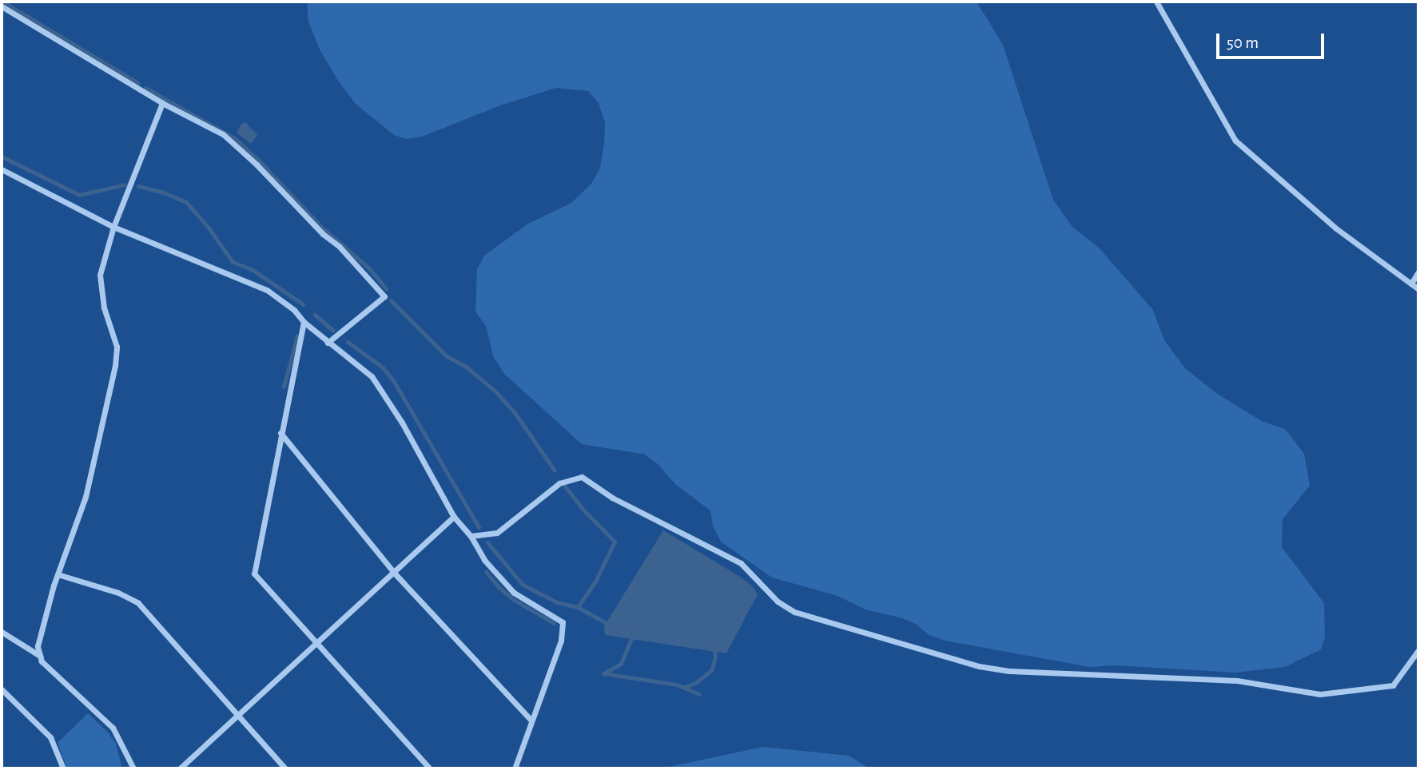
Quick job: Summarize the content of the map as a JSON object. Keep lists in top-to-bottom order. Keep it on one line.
{"scale_bar":"50 m"}
